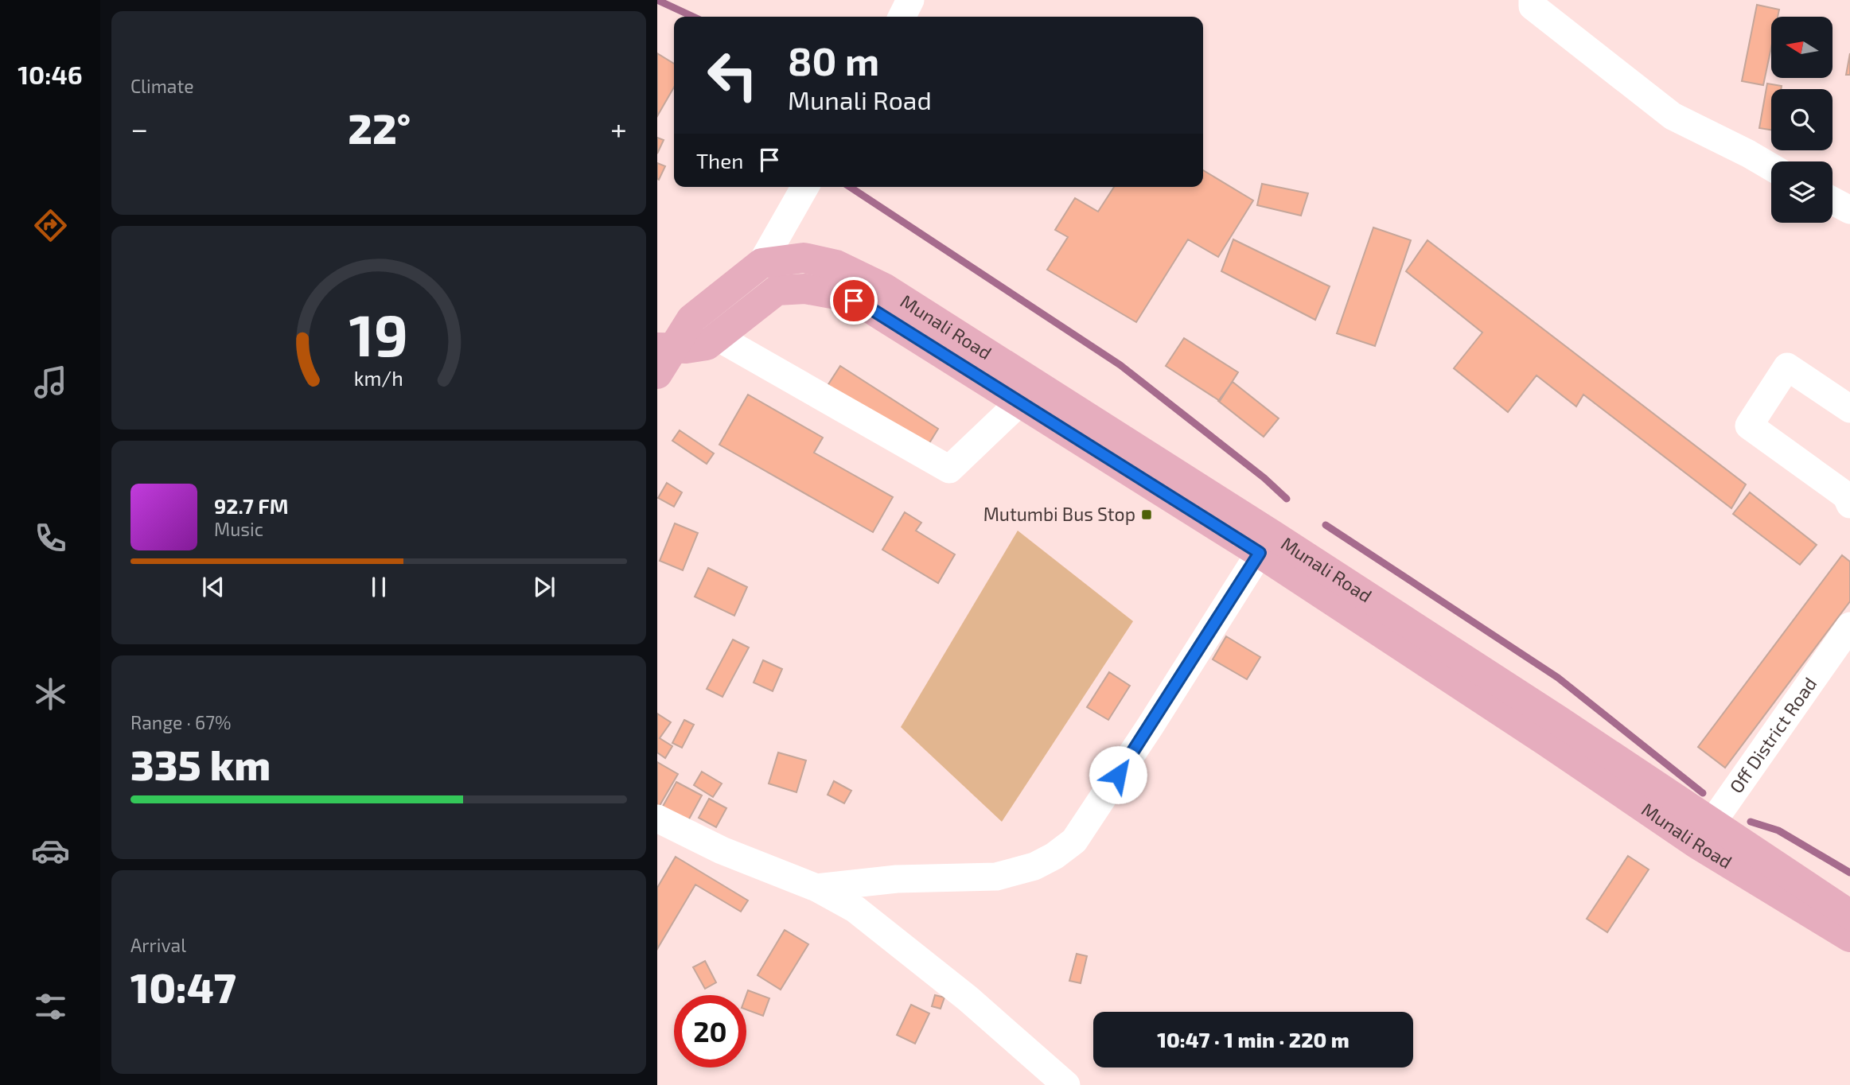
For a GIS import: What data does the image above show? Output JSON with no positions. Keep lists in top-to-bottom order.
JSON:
{
  "streets": {
    "main road": ["Munali Road"],
    "street": ["Off District Road"]
  },
  "crossings": [
    ["Munali Road", "Off District Road"]
  ],
  "places": {
    "transit": ["Mutumbi Bus Stop"]
  },
  "north": "left",
  "page": {
    "tabs": "10:46",
    "tile": [
      "Climate",
      ["Range · 67%", "335 km"],
      ["Arrival", "10:47"]
    ],
    "turn": ["80 m", "Munali Road"],
    "heat": ["−", "22°", "+"],
    "then": "Then",
    "song": ["92.7 FM", "Music"],
    "limit": "20",
    "trip": "10:47 · 1 min · 220 m",
    "gauge": ["19", "km/h"]
  }
}
